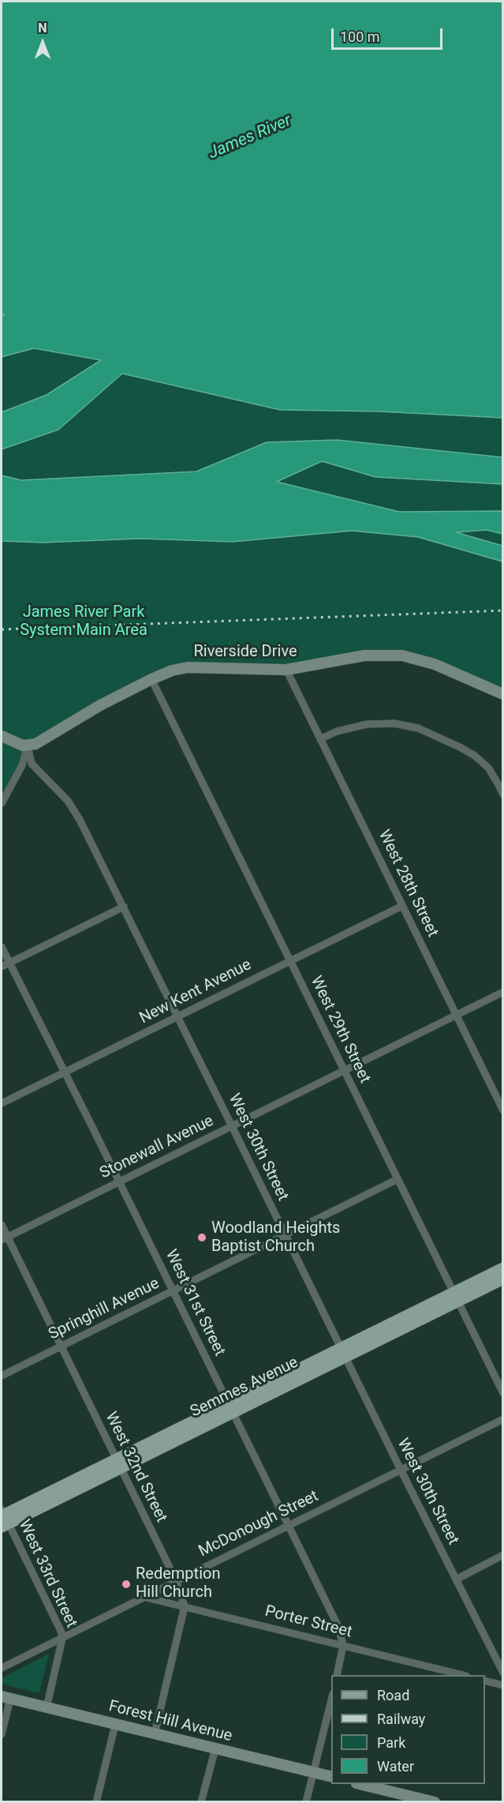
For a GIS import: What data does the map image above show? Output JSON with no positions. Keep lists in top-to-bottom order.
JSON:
{
  "streets": {
    "main road": ["Semmes Avenue"],
    "street": [
      "Riverside Drive",
      "West 28th Street",
      "New Kent Avenue",
      "West 29th Street",
      "Stonewall Avenue",
      "West 30th Street",
      "West 31st Street",
      "Springhill Avenue",
      "West 32nd Street",
      "McDonough Street",
      "West 33rd Street",
      "Porter Street",
      "Forest Hill Avenue"
    ]
  },
  "crossings": [
    ["Riverside Drive", "West 28th Street"],
    ["Riverside Drive", "West 29th Street"],
    ["Riverside Drive", "West 30th Street"],
    ["West 28th Street", "New Kent Avenue"],
    ["West 28th Street", "Stonewall Avenue"],
    ["New Kent Avenue", "West 29th Street"],
    ["New Kent Avenue", "West 30th Street"],
    ["New Kent Avenue", "West 31st Street"],
    ["West 29th Street", "Stonewall Avenue"],
    ["West 29th Street", "Springhill Avenue"],
    ["West 29th Street", "Semmes Avenue"],
    ["Stonewall Avenue", "West 30th Street"],
    ["Stonewall Avenue", "West 31st Street"],
    ["Stonewall Avenue", "West 32nd Street"],
    ["West 30th Street", "Springhill Avenue"],
    ["West 30th Street", "Semmes Avenue"],
    ["West 30th Street", "McDonough Street"],
    ["West 31st Street", "Springhill Avenue"],
    ["West 31st Street", "Semmes Avenue"],
    ["West 31st Street", "McDonough Street"],
    ["West 31st Street", "Porter Street"],
    ["Springhill Avenue", "West 32nd Street"],
    ["Semmes Avenue", "West 32nd Street"],
    ["Semmes Avenue", "West 33rd Street"],
    ["West 32nd Street", "McDonough Street"],
    ["West 32nd Street", "Porter Street"],
    ["McDonough Street", "West 33rd Street"],
    ["McDonough Street", "Porter Street"],
    ["West 33rd Street", "Forest Hill Avenue"]
  ],
  "water": ["James River"],
  "parks": ["James River Park System Main Area"],
  "places": ["Woodland Heights Baptist Church", "Redemption Hill Church"],
  "legend": [
    "Road",
    "Railway",
    "Park",
    "Water"
  ],
  "scale_bar": "100 m",
  "north": "top"
}
